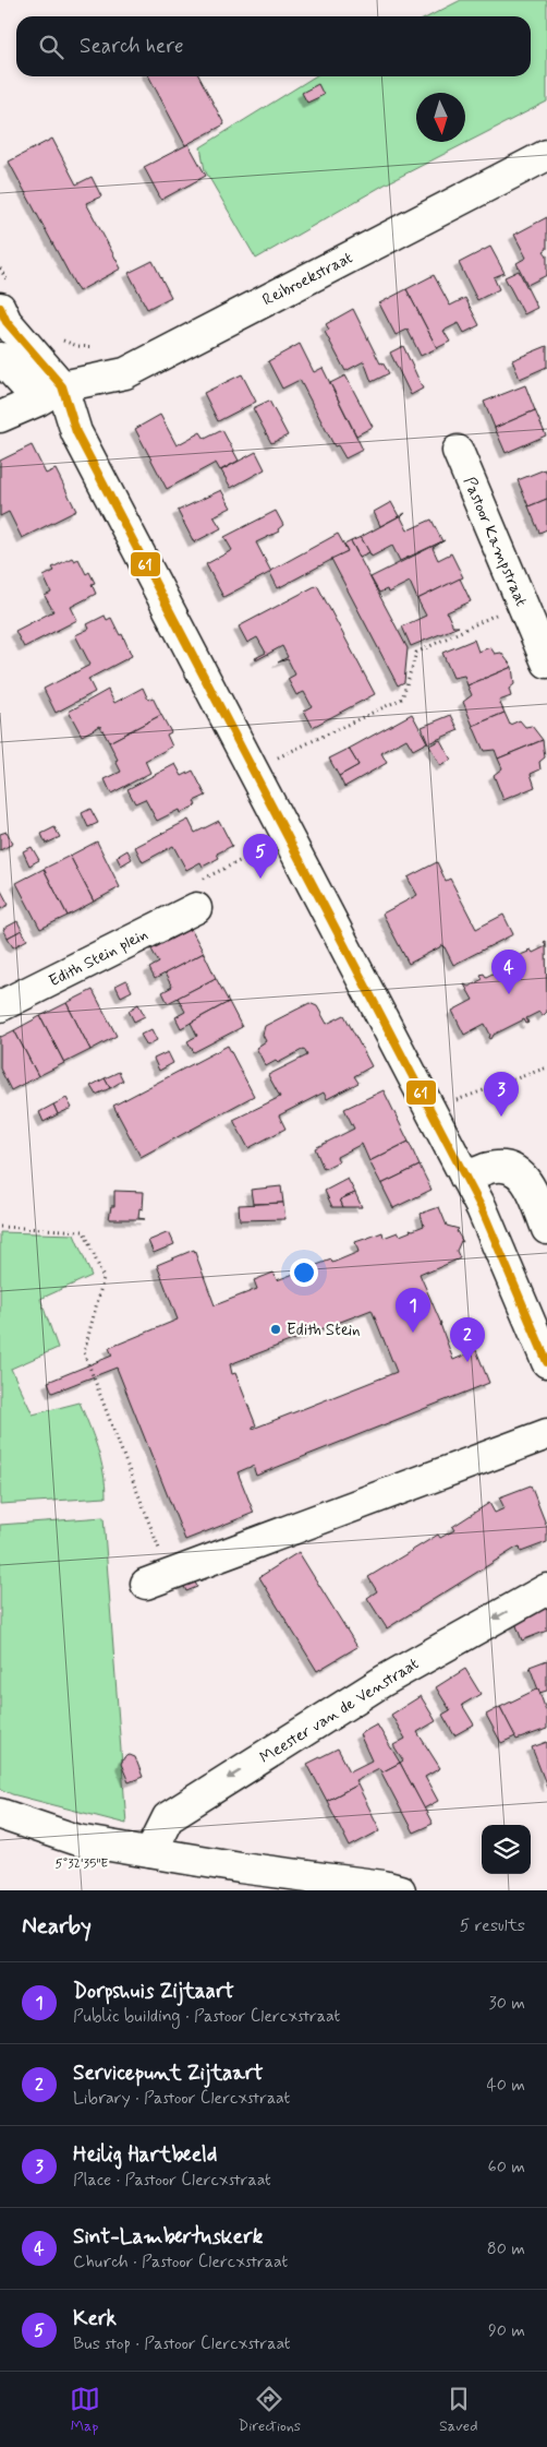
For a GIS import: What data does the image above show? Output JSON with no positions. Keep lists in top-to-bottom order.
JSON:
{
  "streets": {
    "street": [
      "Reibroekstraat",
      "Pastoor Kampstraat",
      "Edith Stein plein",
      "Meester van de Venstraat"
    ]
  },
  "places": ["Edith Stein"],
  "lines": ["transit line 61"],
  "north": "bottom",
  "page": {
    "search": "Search here",
    "pins": [
      "5",
      "4",
      "3",
      "1",
      "2"
    ],
    "heading": ["Nearby", "5 results"],
    "list": [
      {
        "mark": "1",
        "name": "Dorpshuis Zijtaart",
        "note": "Public building · Pastoor Clercxstraat",
        "value": "30 m"
      },
      {
        "mark": "2",
        "name": "Servicepunt Zijtaart",
        "note": "Library · Pastoor Clercxstraat",
        "value": "40 m"
      },
      {
        "mark": "3",
        "name": "Heilig Hartbeeld",
        "note": "Place · Pastoor Clercxstraat",
        "value": "60 m"
      },
      {
        "mark": "4",
        "name": "Sint-Lambertuskerk",
        "note": "Church · Pastoor Clercxstraat",
        "value": "80 m"
      },
      {
        "mark": "5",
        "name": "Kerk",
        "note": "Bus stop · Pastoor Clercxstraat",
        "value": "90 m"
      }
    ],
    "nav": ["Map", "Directions", "Saved"]
  },
  "coordinates": ["5°32'35\"E"]
}
